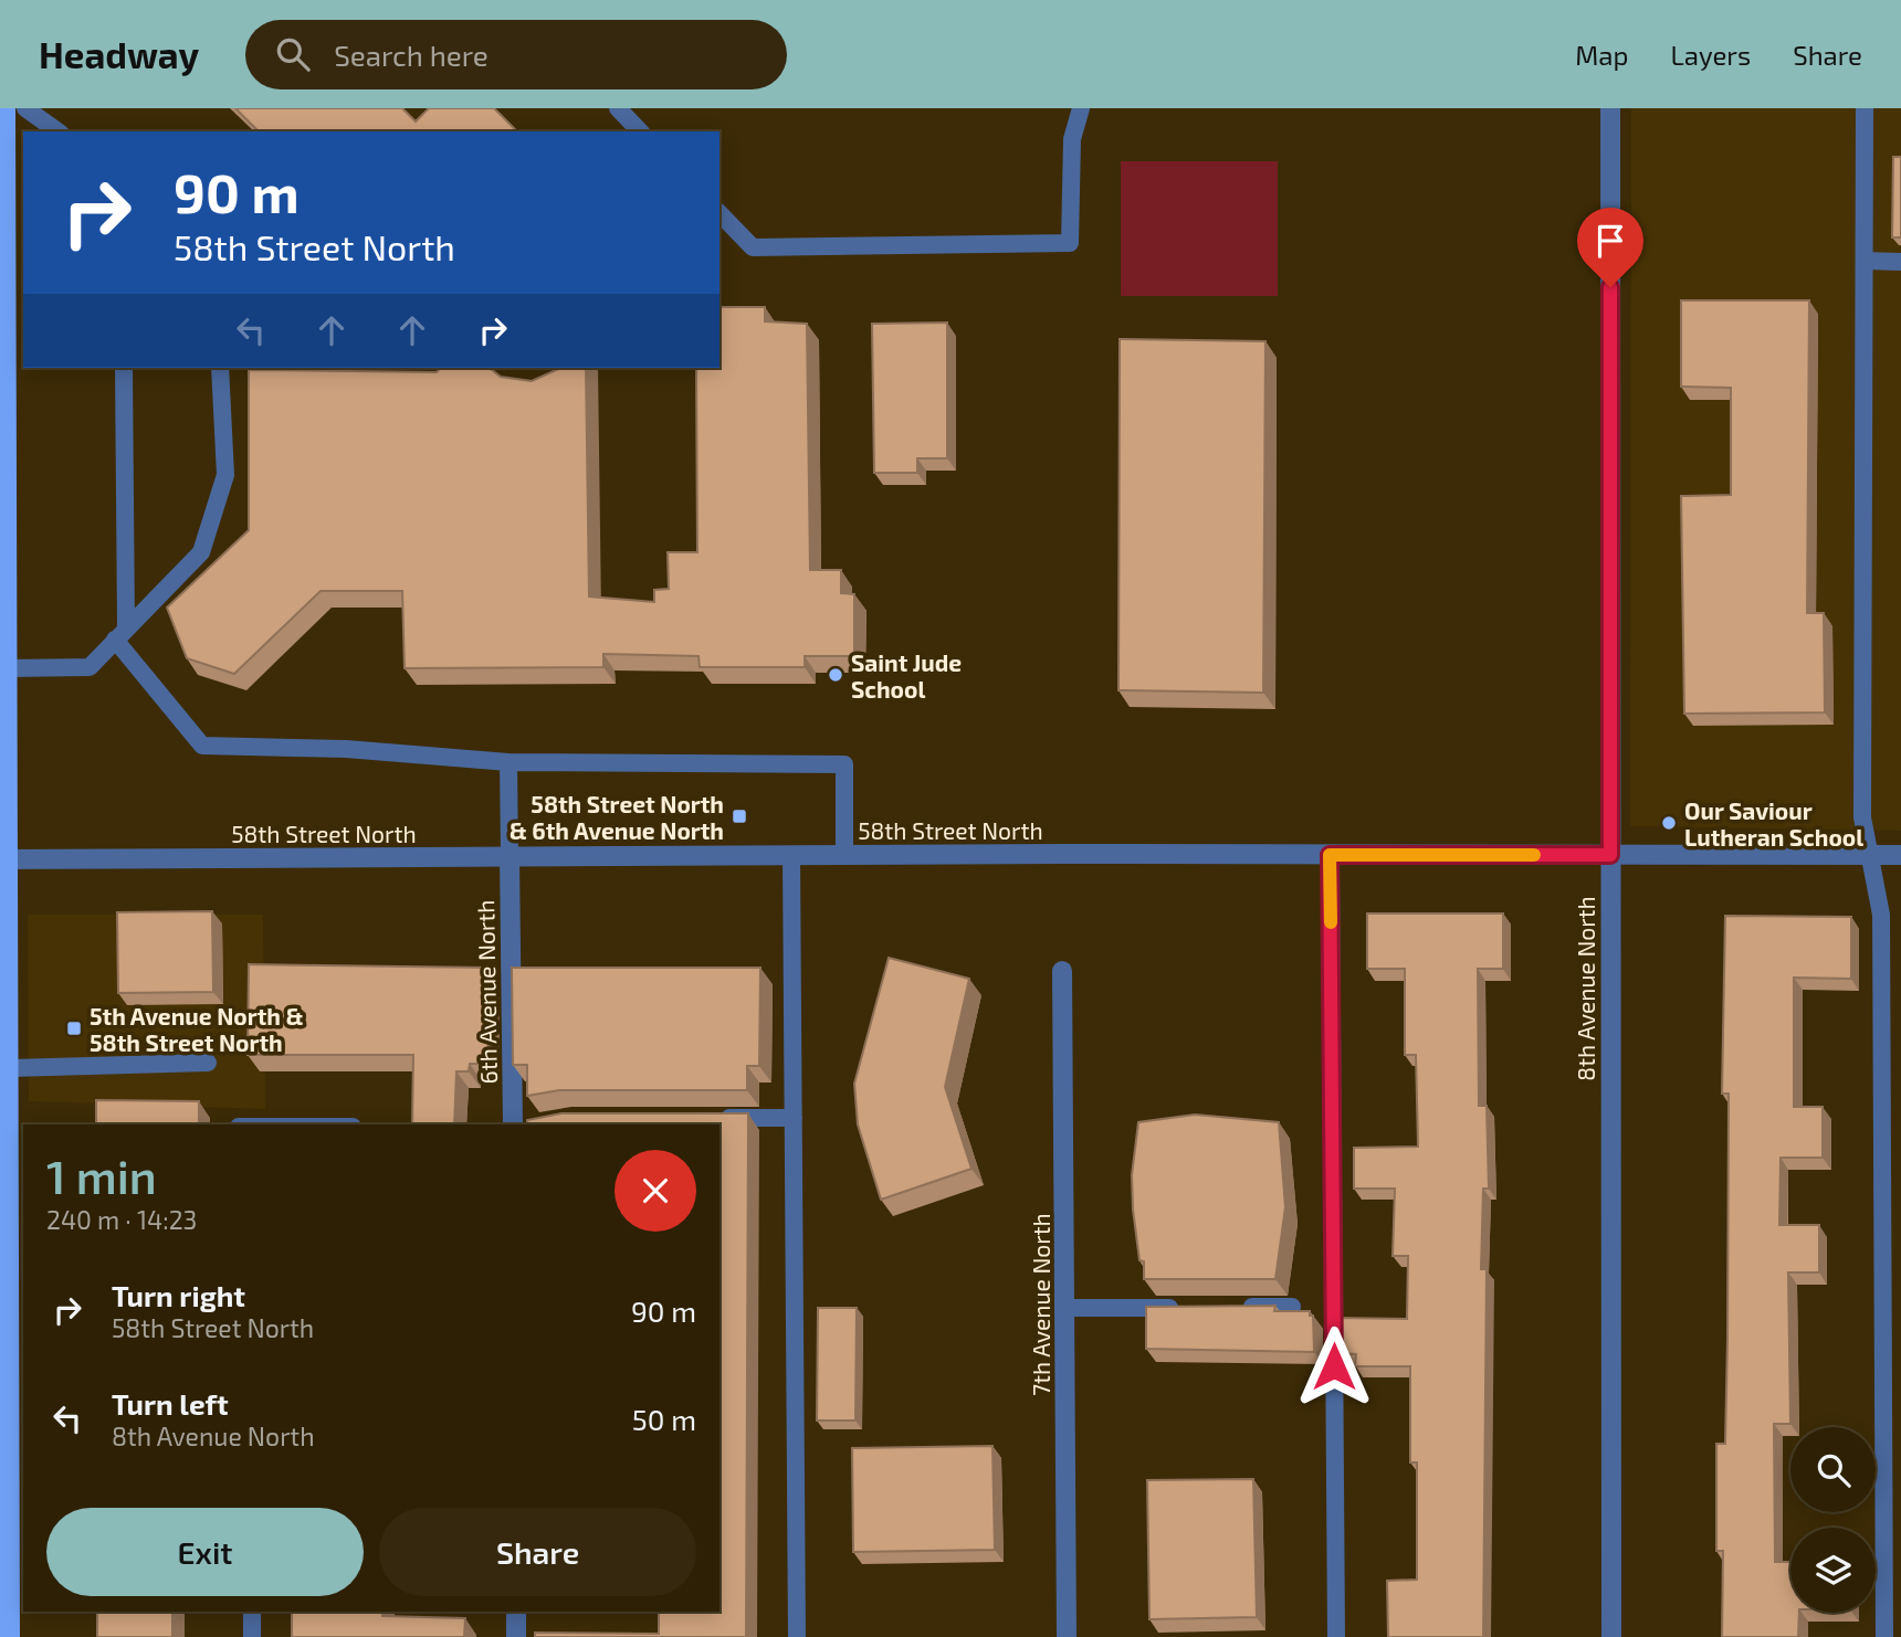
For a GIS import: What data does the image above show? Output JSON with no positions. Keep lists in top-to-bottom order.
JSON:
{
  "streets": {
    "street": [
      "58th Street North",
      "8th Avenue North",
      "6th Avenue North",
      "7th Avenue North"
    ]
  },
  "crossings": [
    ["58th Street North", "8th Avenue North"],
    ["58th Street North", "6th Avenue North"]
  ],
  "places": {
    "other": ["Saint Jude School", "Our Saviour Lutheran School"],
    "transit": ["58th Street North & 6th Avenue North", "5th Avenue North & 58th Street North"]
  },
  "page": {
    "header": "Headway",
    "search": "Search here",
    "nav": ["Map", "Layers", "Share"],
    "turn": ["90 m", "58th Street North"],
    "heading": ["1 min", "240 m · 14:23"],
    "list": [
      {
        "name": "Turn right",
        "note": "58th Street North",
        "value": "90 m"
      },
      {
        "name": "Turn left",
        "note": "8th Avenue North",
        "value": "50 m"
      }
    ],
    "buttons": ["Exit", "Share"]
  }
}
